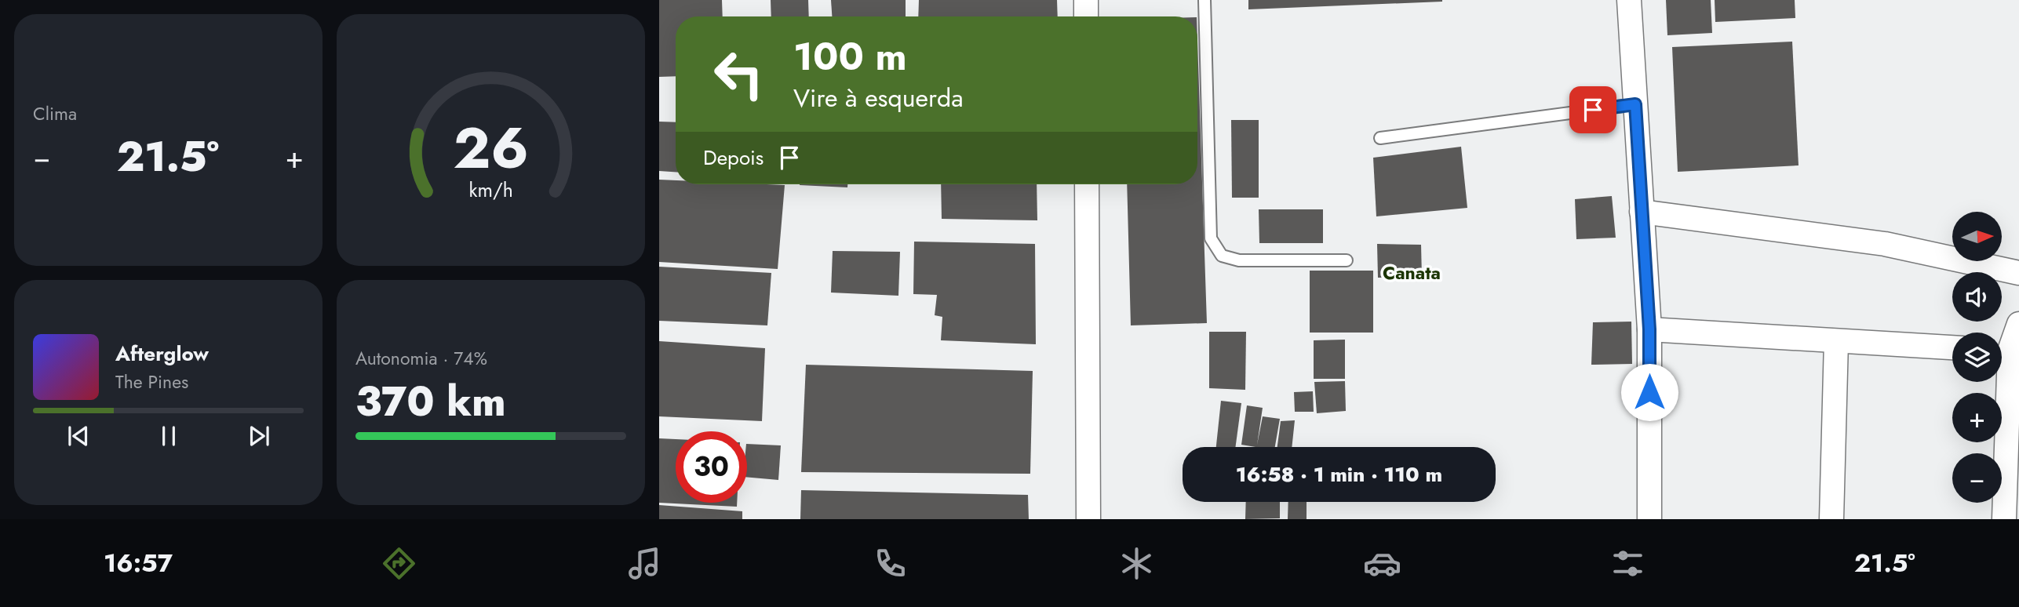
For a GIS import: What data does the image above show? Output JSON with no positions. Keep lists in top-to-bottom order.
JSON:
{
  "districts": ["Canata"],
  "north": "right",
  "page": {
    "tile": [
      "Clima",
      ["Autonomia · 74%", "370 km"]
    ],
    "turn": ["100 m", "Vire à esquerda"],
    "then": "Depois",
    "heat": ["−", "21.5°", "+"],
    "map_buttons": ["+", "−"],
    "song": ["Afterglow", "The Pines"],
    "limit": "30",
    "trip": "16:58 · 1 min · 110 m",
    "tabs": ["16:57", "21.5°"],
    "gauge": ["26", "km/h"]
  }
}
